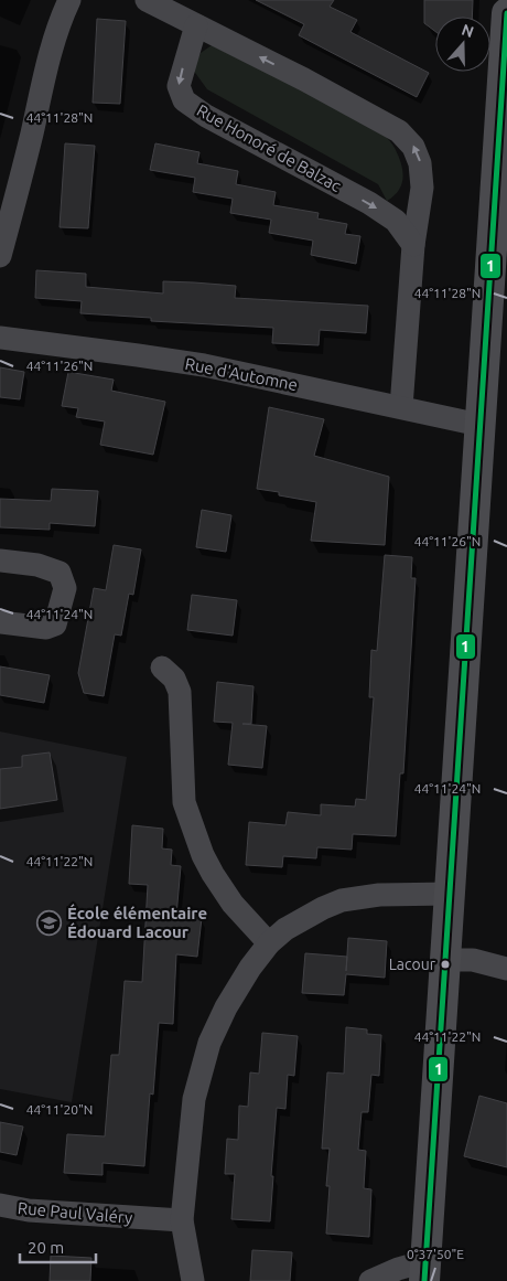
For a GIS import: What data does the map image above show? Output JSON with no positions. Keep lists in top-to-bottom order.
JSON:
{
  "streets": {
    "street": ["Rue Honoré de Balzac", "Rue d'Automne", "Rue Paul Valéry"]
  },
  "one_way": ["Rue Honoré de Balzac"],
  "places": {
    "school or university": ["École élémentaire Édouard Lacour"],
    "other": ["Lacour"]
  },
  "lines": ["transit line 1"],
  "scale_bar": "20 m",
  "north": "top",
  "coordinates": [
    "44°11'28\"N",
    "44°11'26\"N",
    "44°11'24\"N",
    "44°11'22\"N",
    "44°11'20\"N",
    "0°37'50\"E"
  ]
}
